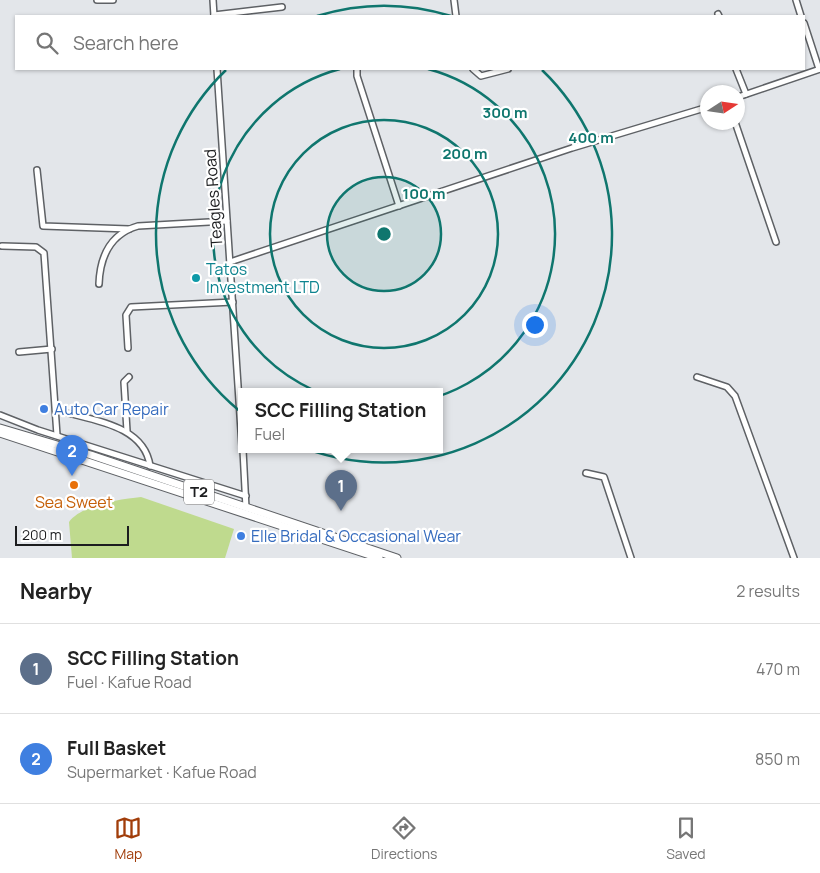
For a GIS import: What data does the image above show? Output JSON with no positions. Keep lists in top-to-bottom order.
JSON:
{
  "streets": {
    "main road": ["T2"],
    "street": ["Teagles Road"]
  },
  "places": [
    "Tatos Investment LTD",
    "Auto Car Repair",
    "Sea Sweet",
    "Elle Bridal & Occasional Wear"
  ],
  "scale_bar": "200 m",
  "north": "right",
  "page": {
    "search": "Search here",
    "popup": ["SCC Filling Station", "Fuel"],
    "pins": ["2", "1"],
    "scale": "200 m",
    "heading": ["Nearby", "2 results"],
    "list": [
      {
        "mark": "1",
        "name": "SCC Filling Station",
        "note": "Fuel · Kafue Road",
        "value": "470 m"
      },
      {
        "mark": "2",
        "name": "Full Basket",
        "note": "Supermarket · Kafue Road",
        "value": "850 m"
      }
    ],
    "nav": ["Map", "Directions", "Saved"]
  },
  "rings": [
    "300 m",
    "400 m",
    "200 m",
    "100 m"
  ]
}
